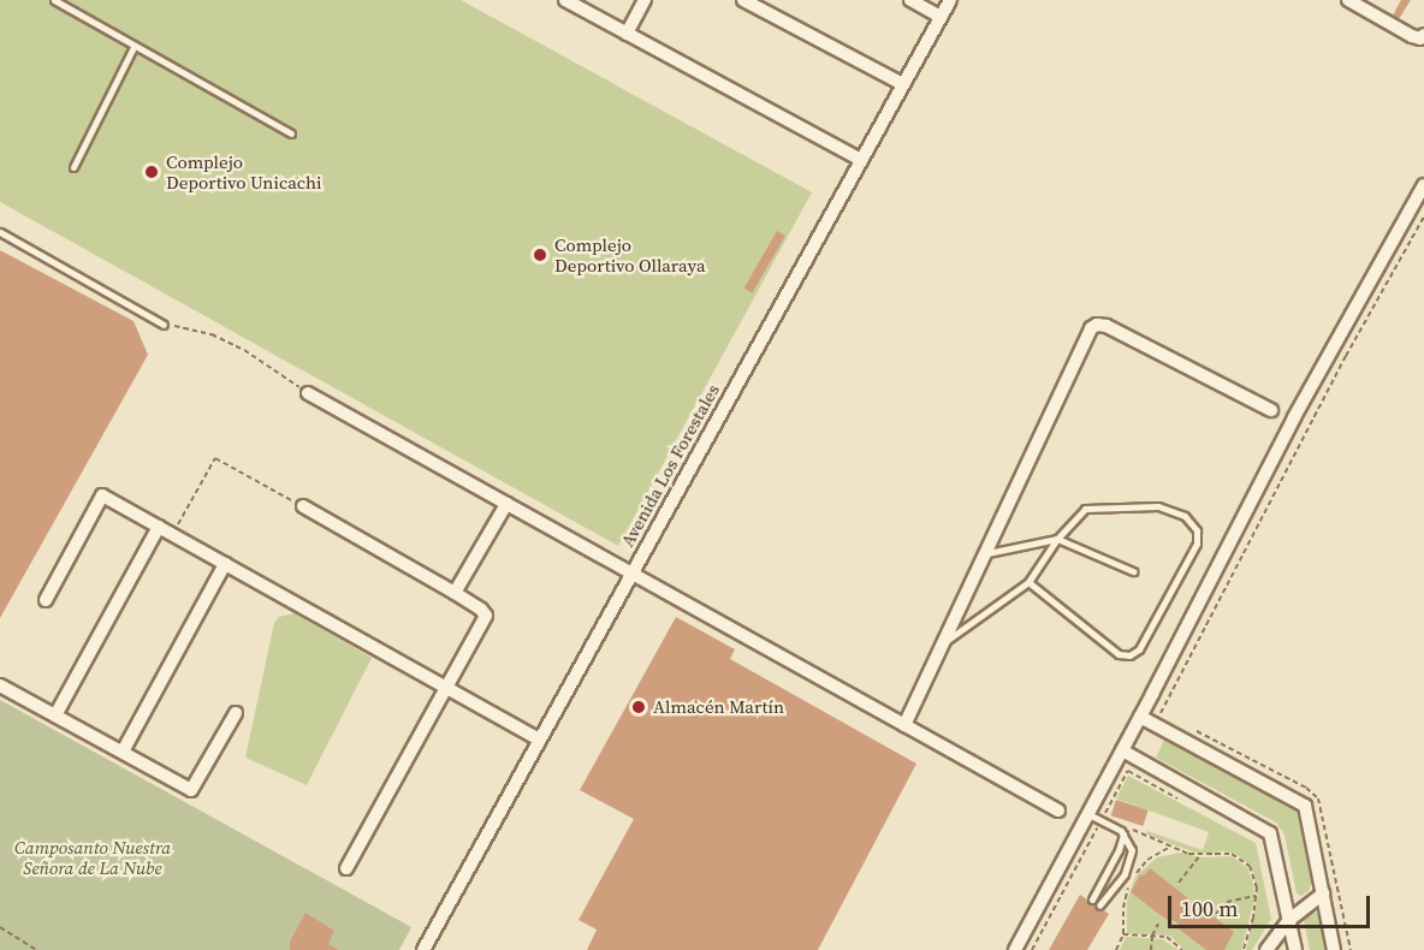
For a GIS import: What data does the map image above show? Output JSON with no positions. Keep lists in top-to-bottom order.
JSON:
{
  "streets": {
    "street": ["Avenida Los Forestales"]
  },
  "parks": ["Camposanto Nuestra Señora de La Nube"],
  "places": ["Complejo Deportivo Unicachi", "Complejo Deportivo Ollaraya", "Almacén Martín"],
  "scale_bar": "100 m"
}
